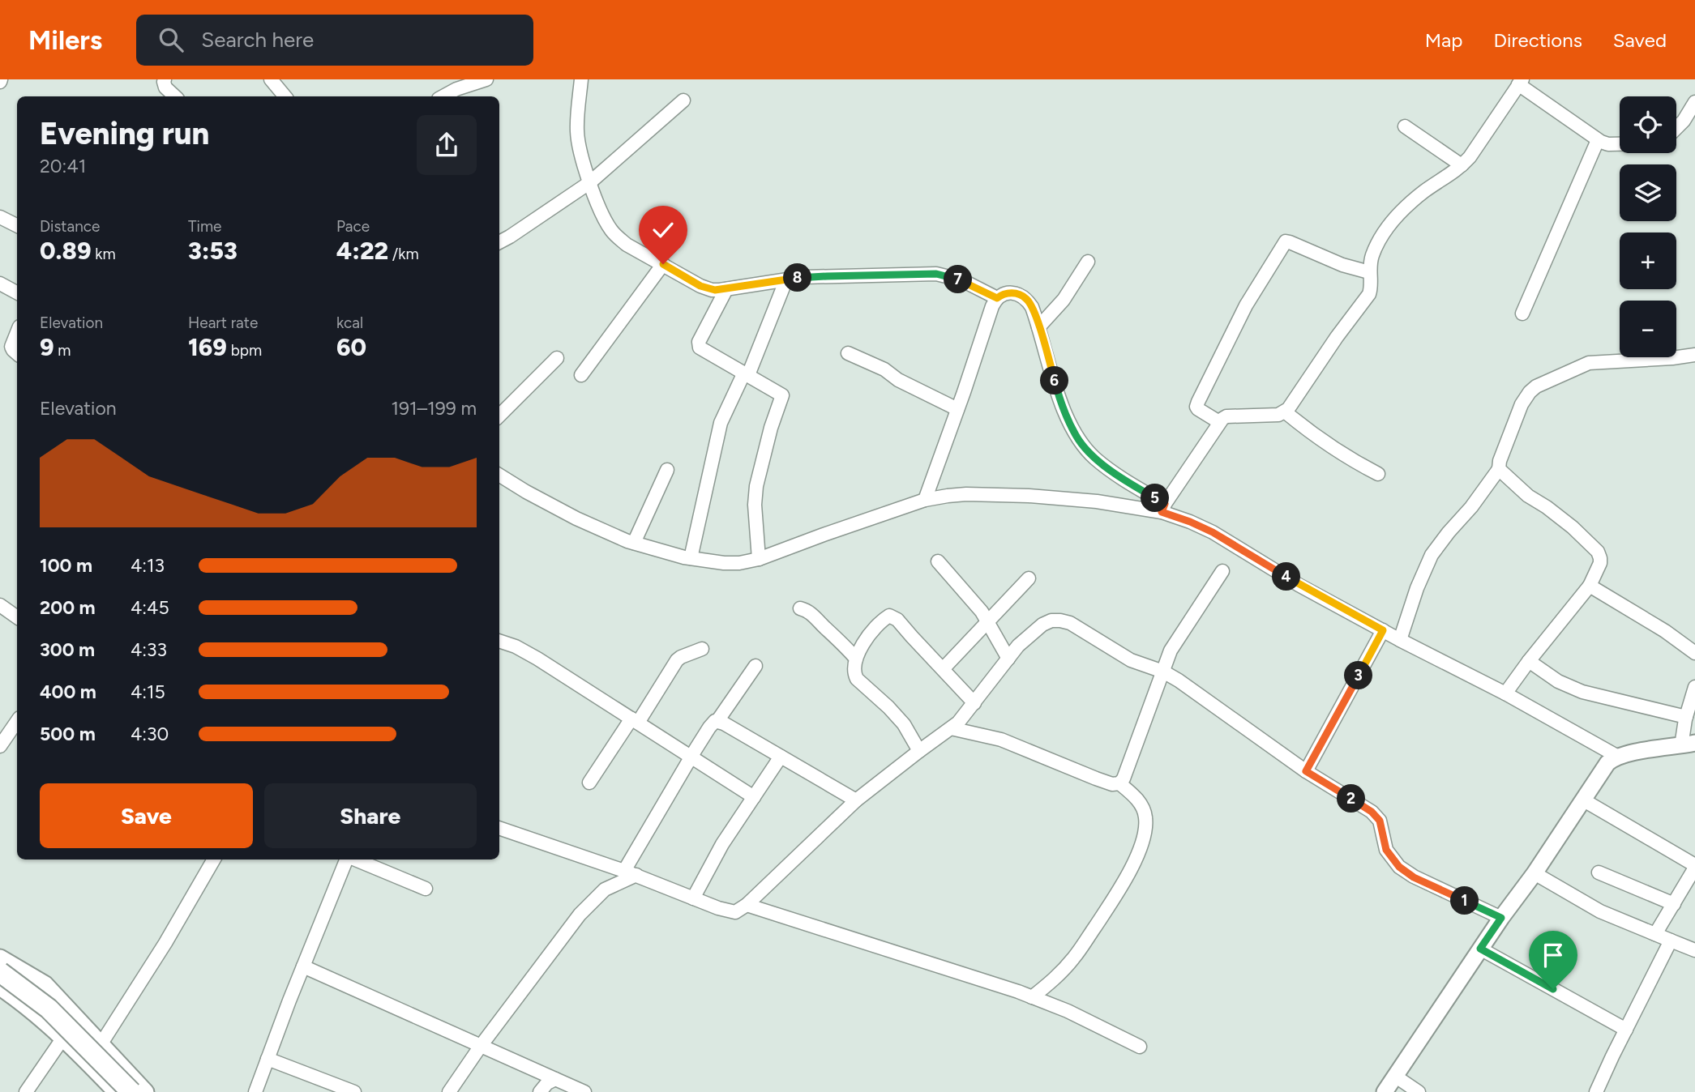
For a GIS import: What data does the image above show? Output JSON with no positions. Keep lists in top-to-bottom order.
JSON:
{
  "page": {
    "header": "Milers",
    "search": "Search here",
    "nav": ["Map", "Directions", "Saved"],
    "map_buttons": ["+", "−"],
    "heading": ["Evening run", "20:41"],
    "stats": [
      ["Distance", "0.89 km"],
      ["Time", "3:53"],
      ["Pace", "4:22 /km"],
      ["Elevation", "9 m"],
      ["Heart rate", "169 bpm"],
      ["kcal", "60"]
    ],
    "pins": [
      "8",
      "7",
      "6",
      "5",
      "4",
      "3",
      "2",
      "1"
    ],
    "chart": ["Elevation", "191–199 m"],
    "list": [
      {
        "name": "100 m",
        "note": "4:13"
      },
      {
        "name": "200 m",
        "note": "4:45"
      },
      {
        "name": "300 m",
        "note": "4:33"
      },
      {
        "name": "400 m",
        "note": "4:15"
      },
      {
        "name": "500 m",
        "note": "4:30"
      }
    ],
    "buttons": ["Save", "Share"]
  }
}
